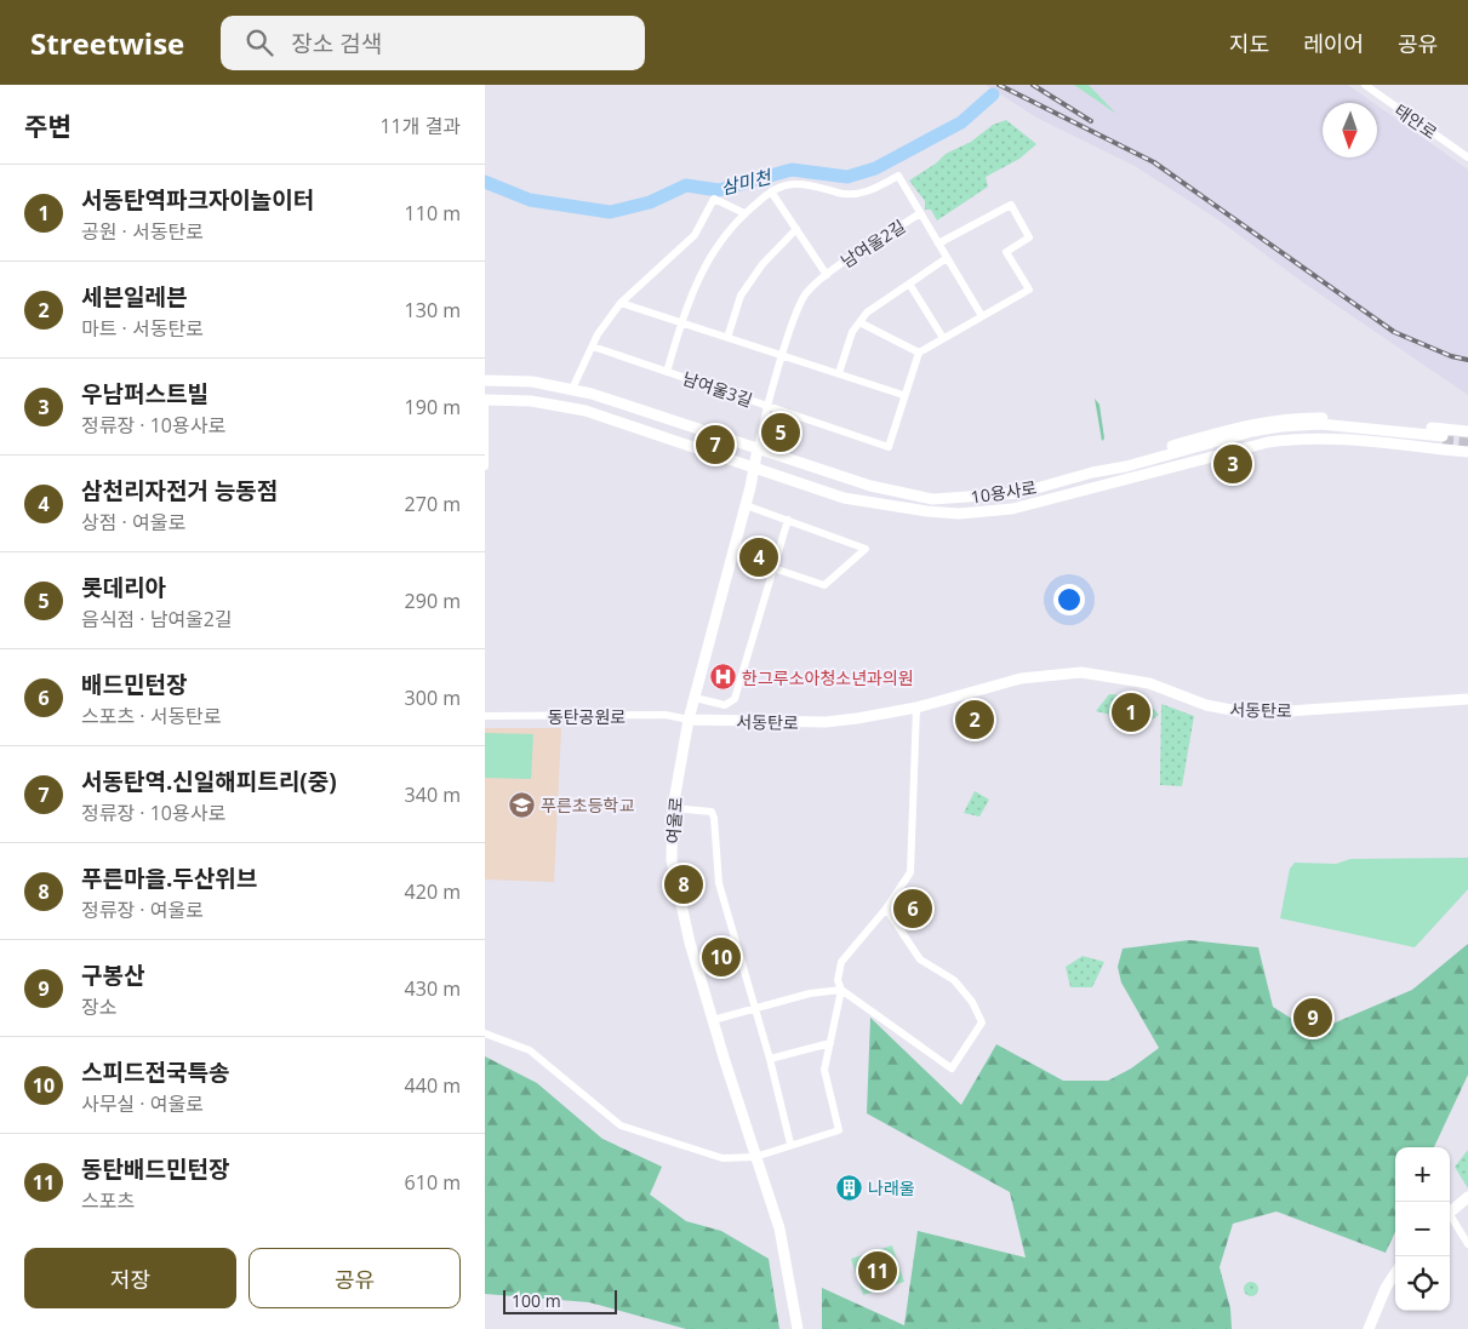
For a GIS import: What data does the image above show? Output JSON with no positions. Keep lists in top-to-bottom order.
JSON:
{
  "streets": {
    "street": [
      "태안로",
      "남여울2길",
      "남여울3길",
      "10용사로",
      "서동탄로",
      "동탄공원로",
      "여울로"
    ]
  },
  "crossings": [
    ["남여울2길", "남여울3길"],
    ["남여울2길", "10용사로"],
    ["남여울2길", "여울로"],
    ["10용사로", "여울로"],
    ["서동탄로", "동탄공원로"],
    ["서동탄로", "여울로"],
    ["동탄공원로", "여울로"]
  ],
  "water": ["삼미천"],
  "places": {
    "hospital": ["한그루소아청소년과의원"],
    "school or university": ["푸른초등학교"],
    "building": ["나래울"]
  },
  "scale_bar": "100 m",
  "north": "bottom",
  "page": {
    "header": "Streetwise",
    "search": "장소 검색",
    "nav": ["지도", "레이어", "공유"],
    "heading": ["주변", "11개 결과"],
    "list": [
      {
        "mark": "1",
        "name": "서동탄역파크자이놀이터",
        "note": "공원 · 서동탄로",
        "value": "110 m"
      },
      {
        "mark": "2",
        "name": "세븐일레븐",
        "note": "마트 · 서동탄로",
        "value": "130 m"
      },
      {
        "mark": "3",
        "name": "우남퍼스트빌",
        "note": "정류장 · 10용사로",
        "value": "190 m"
      },
      {
        "mark": "4",
        "name": "삼천리자전거 능동점",
        "note": "상점 · 여울로",
        "value": "270 m"
      },
      {
        "mark": "5",
        "name": "롯데리아",
        "note": "음식점 · 남여울2길",
        "value": "290 m"
      },
      {
        "mark": "6",
        "name": "배드민턴장",
        "note": "스포츠 · 서동탄로",
        "value": "300 m"
      },
      {
        "mark": "7",
        "name": "서동탄역.신일해피트리(중)",
        "note": "정류장 · 10용사로",
        "value": "340 m"
      },
      {
        "mark": "8",
        "name": "푸른마을.두산위브",
        "note": "정류장 · 여울로",
        "value": "420 m"
      },
      {
        "mark": "9",
        "name": "구봉산",
        "note": "장소",
        "value": "430 m"
      },
      {
        "mark": "10",
        "name": "스피드전국특송",
        "note": "사무실 · 여울로",
        "value": "440 m"
      },
      {
        "mark": "11",
        "name": "동탄배드민턴장",
        "note": "스포츠",
        "value": "610 m"
      }
    ],
    "pins": [
      "5",
      "7",
      "3",
      "4",
      "1",
      "2",
      "8",
      "6",
      "10",
      "9",
      "11"
    ],
    "map_buttons": ["+", "−"],
    "buttons": ["저장", "공유"],
    "scale": "100 m"
  }
}
